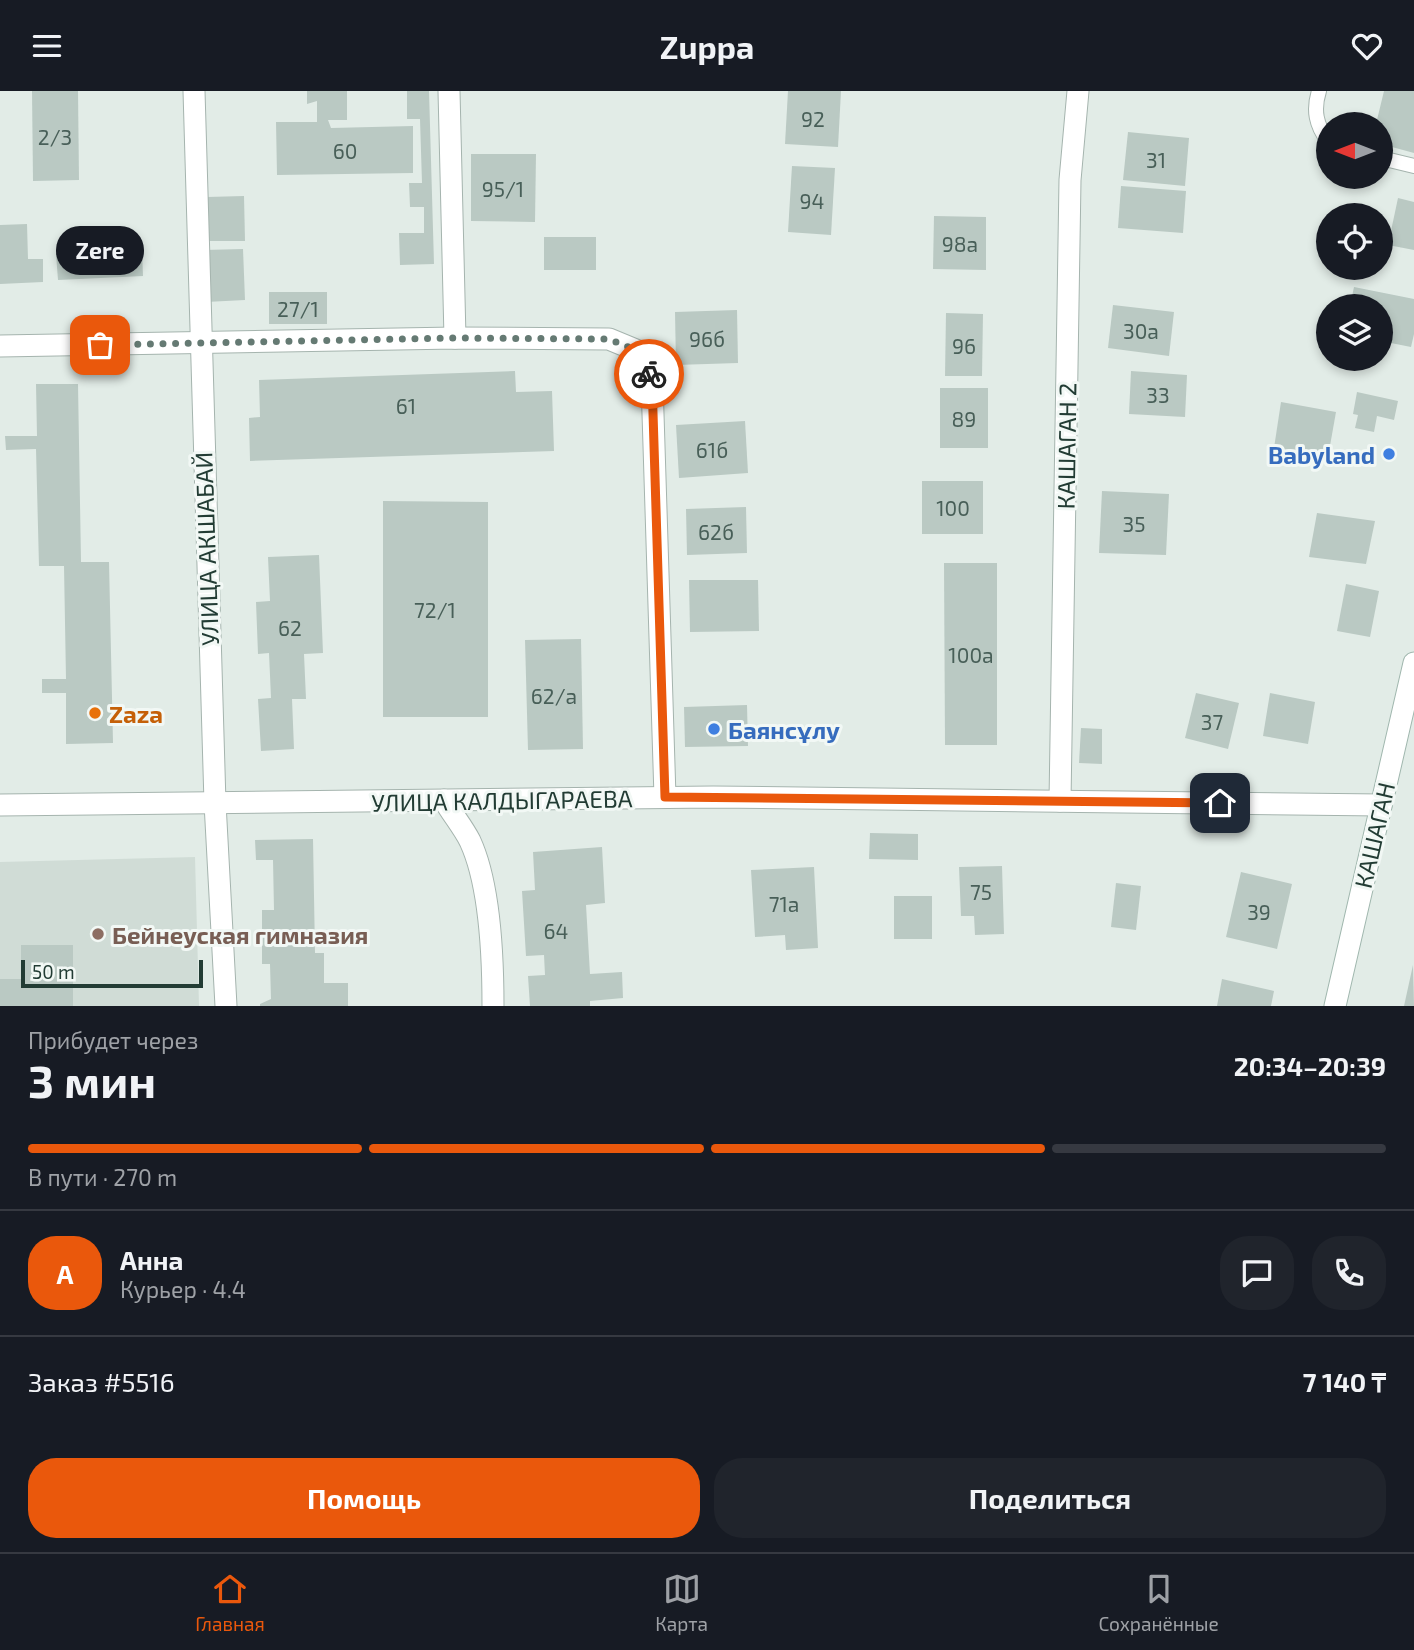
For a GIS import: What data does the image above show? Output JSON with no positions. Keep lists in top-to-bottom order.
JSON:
{
  "streets": {
    "street": [
      "КАШАГАН 2",
      "УЛИЦА АКШАБАЙ",
      "УЛИЦА КАЛДЫГАРАЕВА",
      "КАШАГАН"
    ]
  },
  "crossings": [
    ["КАШАГАН 2", "УЛИЦА КАЛДЫГАРАЕВА"],
    ["УЛИЦА АКШАБАЙ", "УЛИЦА КАЛДЫГАРАЕВА"],
    ["УЛИЦА КАЛДЫГАРАЕВА", "КАШАГАН"]
  ],
  "places": [
    "Zere",
    "Babyland",
    "Zaza",
    "Баянсұлу",
    "Бейнеуская гимназия"
  ],
  "house_numbers": [
    "92",
    "2/3",
    "60",
    "31",
    "95/1",
    "94",
    "98а",
    "27/1",
    "30а",
    "96б",
    "96",
    "33",
    "61",
    "89",
    "61б",
    "100",
    "35",
    "62б",
    "72/1",
    "62",
    "100а",
    "62/а",
    "37",
    "75",
    "71а",
    "39",
    "64"
  ],
  "scale_bar": "50 m",
  "north": "left",
  "page": {
    "header": "Zuppa",
    "bubble": "Zere",
    "scale": "50 m",
    "heading": ["3 мин", "Прибудет через", "20:34–20:39"],
    "panel": [
      "Анна",
      "Курьер · 4.4",
      "Заказ #5516",
      "7 140 ₸"
    ],
    "bar": "В пути · 270 m",
    "round": "А",
    "buttons": ["Помощь", "Поделиться"],
    "tabs": ["Главная", "Карта", "Сохранённые"]
  }
}
